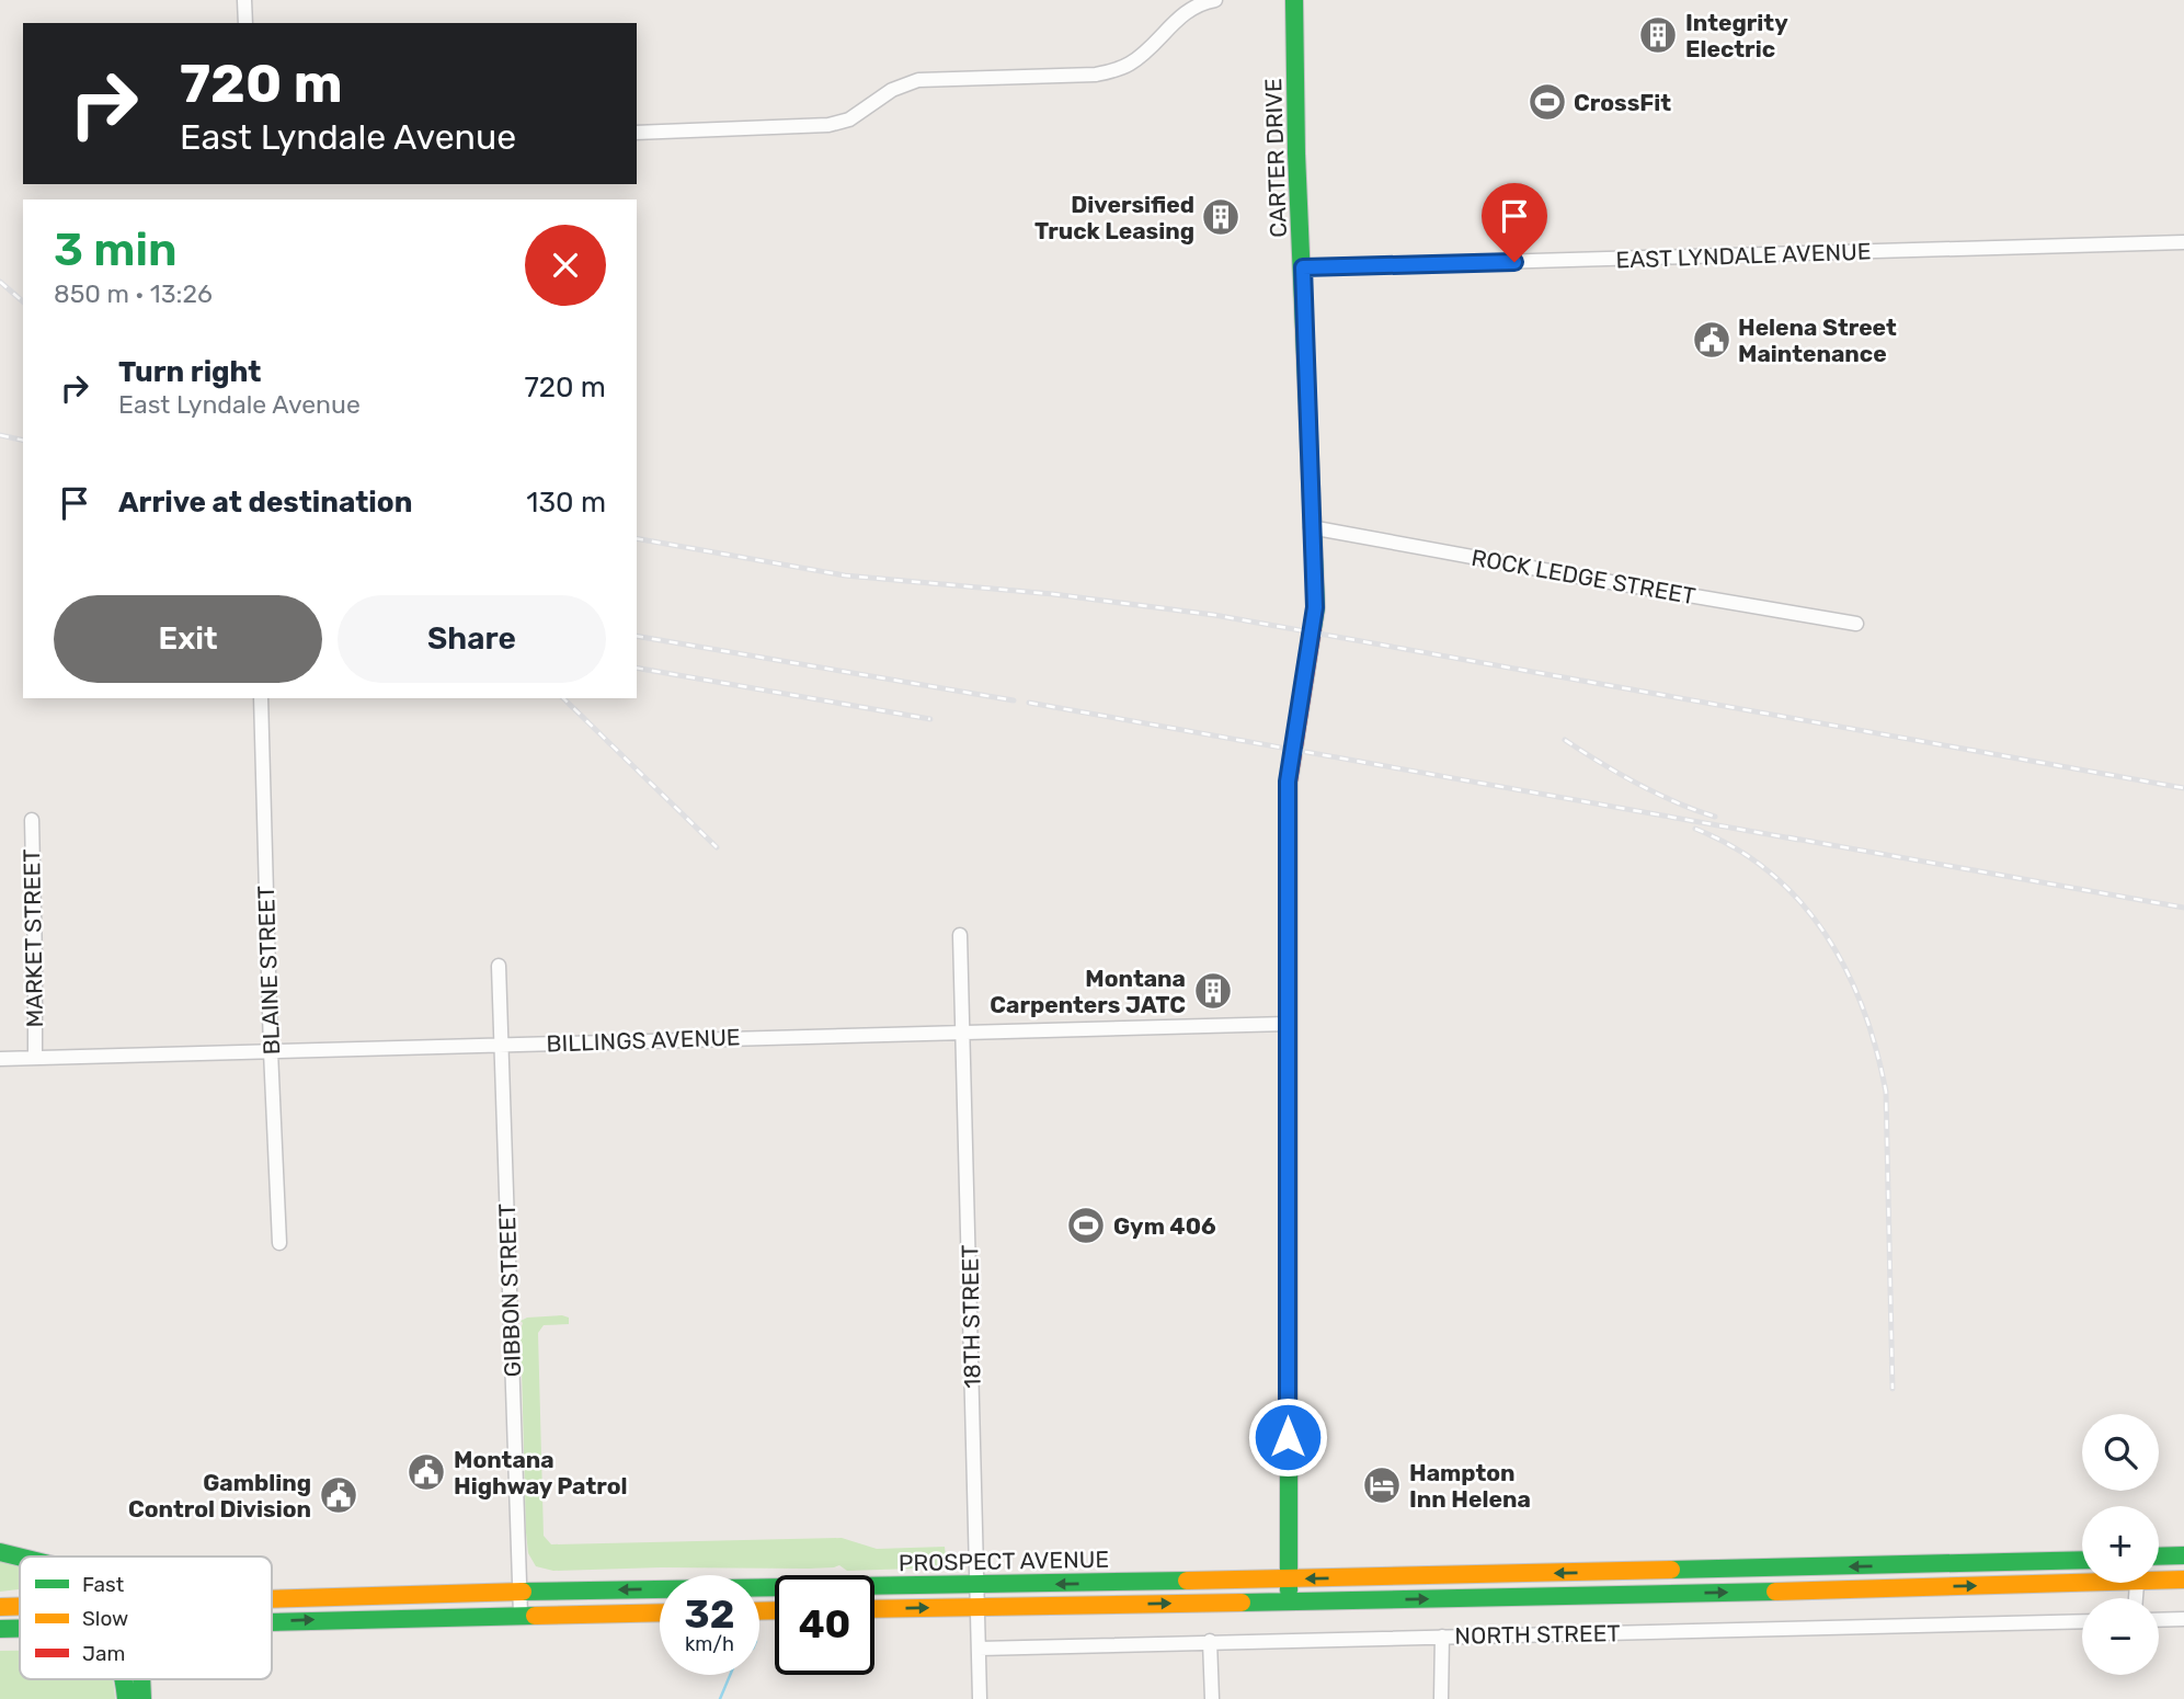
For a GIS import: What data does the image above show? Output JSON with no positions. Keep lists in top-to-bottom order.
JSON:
{
  "streets": {
    "main road": ["CARTER DRIVE", "PROSPECT AVENUE"],
    "street": [
      "EAST LYNDALE AVENUE",
      "ROCK LEDGE STREET",
      "MARKET STREET",
      "BLAINE STREET",
      "BILLINGS AVENUE",
      "GIBBON STREET",
      "18TH STREET",
      "NORTH STREET"
    ]
  },
  "crossings": [
    ["CARTER DRIVE", "EAST LYNDALE AVENUE"],
    ["CARTER DRIVE", "ROCK LEDGE STREET"],
    ["CARTER DRIVE", "BILLINGS AVENUE"],
    ["CARTER DRIVE", "PROSPECT AVENUE"],
    ["MARKET STREET", "BILLINGS AVENUE"],
    ["BLAINE STREET", "BILLINGS AVENUE"],
    ["BILLINGS AVENUE", "GIBBON STREET"],
    ["BILLINGS AVENUE", "18TH STREET"],
    ["GIBBON STREET", "PROSPECT AVENUE"],
    ["18TH STREET", "PROSPECT AVENUE"],
    ["18TH STREET", "NORTH STREET"]
  ],
  "places": {
    "building": ["Integrity Electric", "Diversified Truck Leasing", "Montana Carpenters JATC"],
    "sports": ["CrossFit", "Gym 406"],
    "public building": ["Helena Street Maintenance", "Montana Highway Patrol", "Gambling Control Division"],
    "hotel": ["Hampton Inn Helena"]
  },
  "legend": ["Fast", "Slow", "Jam"],
  "page": {
    "turn": ["720 m", "East Lyndale Avenue"],
    "heading": ["3 min", "850 m · 13:26"],
    "list": [
      {
        "name": "Turn right",
        "note": "East Lyndale Avenue",
        "value": "720 m"
      },
      {
        "name": "Arrive at destination",
        "value": "130 m"
      }
    ],
    "buttons": ["Exit", "Share"],
    "map_buttons": ["+", "−"],
    "speed": "32 km/h",
    "limit": "40"
  }
}
